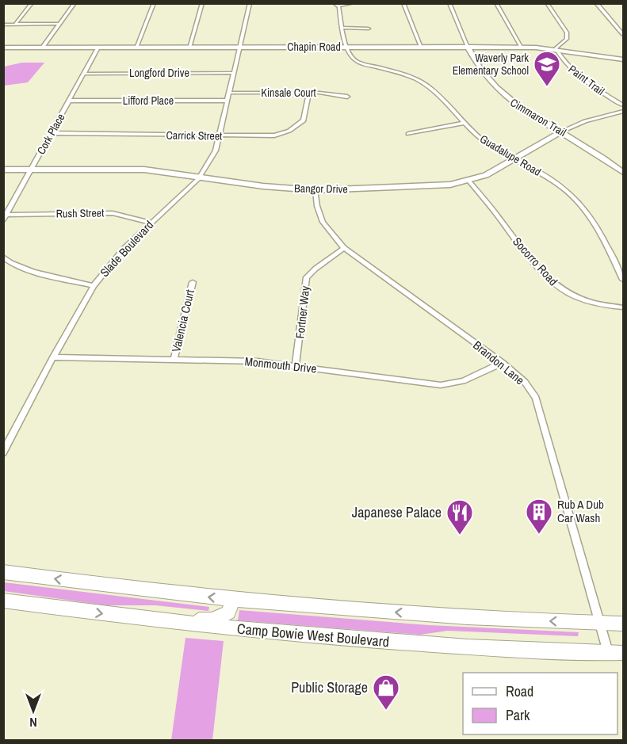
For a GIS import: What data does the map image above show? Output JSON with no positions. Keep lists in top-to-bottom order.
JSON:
{
  "streets": {
    "main road": ["Camp Bowie West Boulevard"],
    "street": [
      "Chapin Road",
      "Longford Drive",
      "Paint Trail",
      "Kinsale Court",
      "Lifford Place",
      "Cimmaron Trail",
      "Cork Place",
      "Carrick Street",
      "Guadalupe Road",
      "Bangor Drive",
      "Rush Street",
      "Slade Boulevard",
      "Socorro Road",
      "Fortner Way",
      "Valencia Court",
      "Brandon Lane",
      "Monmouth Drive"
    ]
  },
  "crossings": [
    ["Chapin Road", "Paint Trail"],
    ["Chapin Road", "Cimmaron Trail"],
    ["Chapin Road", "Cork Place"],
    ["Chapin Road", "Guadalupe Road"],
    ["Chapin Road", "Slade Boulevard"],
    ["Longford Drive", "Cork Place"],
    ["Longford Drive", "Slade Boulevard"],
    ["Kinsale Court", "Carrick Street"],
    ["Kinsale Court", "Slade Boulevard"],
    ["Lifford Place", "Cork Place"],
    ["Lifford Place", "Slade Boulevard"],
    ["Cimmaron Trail", "Bangor Drive"],
    ["Cork Place", "Carrick Street"],
    ["Cork Place", "Bangor Drive"],
    ["Cork Place", "Rush Street"],
    ["Carrick Street", "Slade Boulevard"],
    ["Guadalupe Road", "Bangor Drive"],
    ["Bangor Drive", "Slade Boulevard"],
    ["Bangor Drive", "Socorro Road"],
    ["Bangor Drive", "Brandon Lane"],
    ["Rush Street", "Slade Boulevard"],
    ["Slade Boulevard", "Monmouth Drive"],
    ["Fortner Way", "Brandon Lane"],
    ["Fortner Way", "Monmouth Drive"],
    ["Valencia Court", "Monmouth Drive"],
    ["Brandon Lane", "Monmouth Drive"],
    ["Brandon Lane", "Camp Bowie West Boulevard"]
  ],
  "places": {
    "school or university": ["Waverly Park Elementary School"],
    "building": ["Rub A Dub Car Wash"],
    "restaurant": ["Japanese Palace"],
    "shop": ["Public Storage"]
  },
  "legend": ["Road", "Park"],
  "north": "bottom"
}
